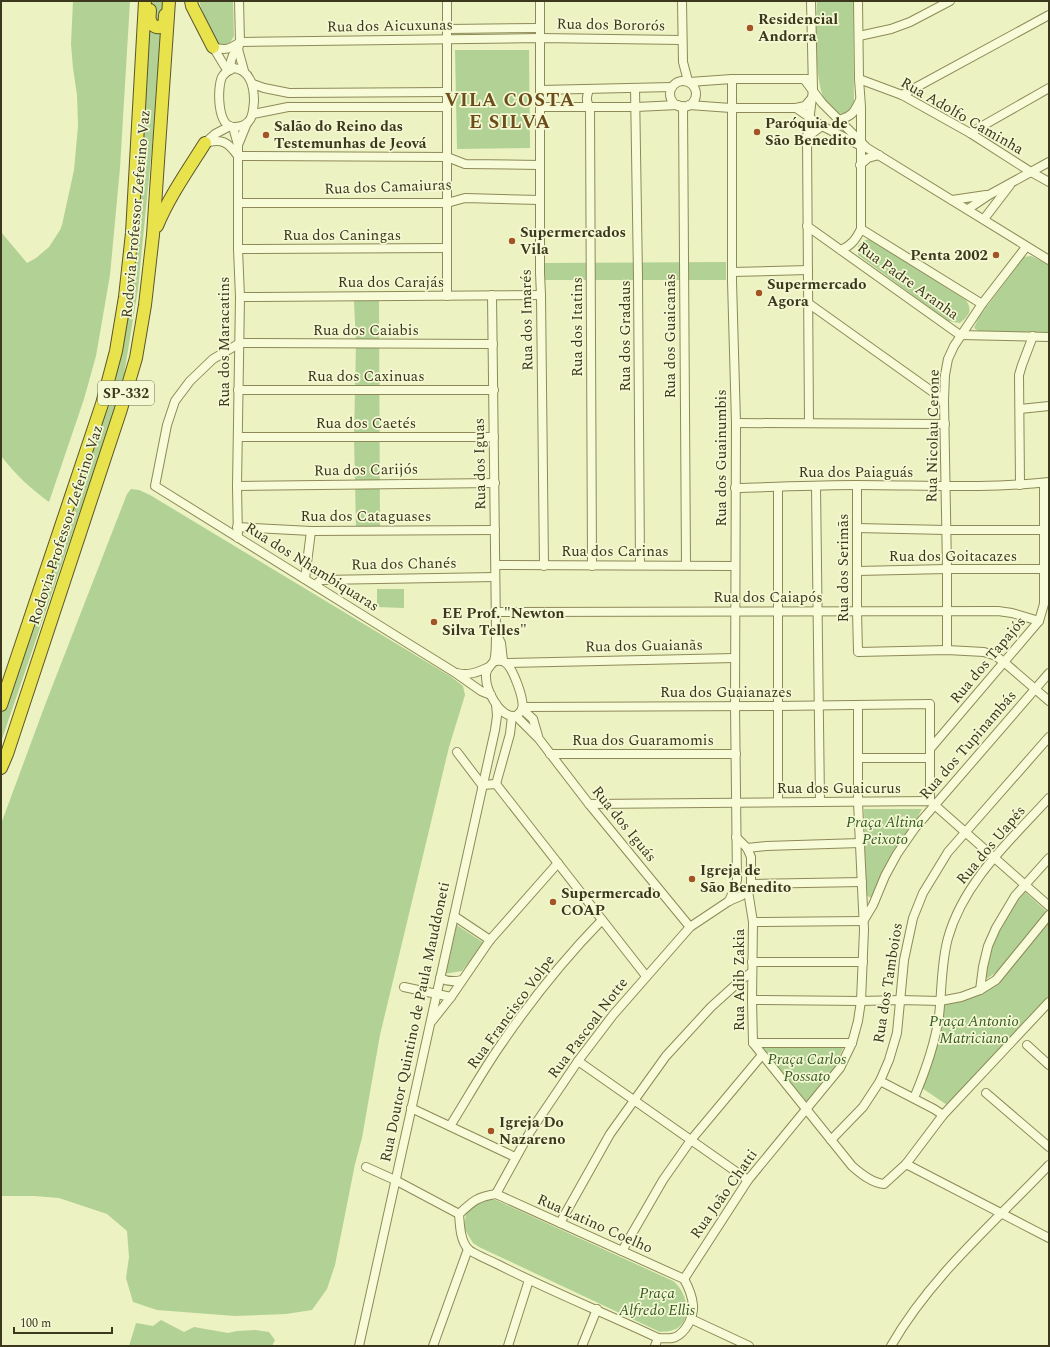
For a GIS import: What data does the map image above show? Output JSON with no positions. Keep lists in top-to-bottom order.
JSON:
{
  "streets": {
    "highway": ["Rodovia Professor Zeferino Vaz", "SP-332"],
    "street": [
      "Rua dos Bororós",
      "Rua dos Aicuxunas",
      "Rua Adolfo Caminha",
      "Rua dos Camaiuras",
      "Rua dos Caningas",
      "Rua Padre Aranha",
      "Rua dos Carajás",
      "Rua dos Imarés",
      "Rua dos Itatins",
      "Rua dos Caiabis",
      "Rua dos Gradaus",
      "Rua dos Guaicanãs",
      "Rua dos Maracatins",
      "Rua dos Caxinuas",
      "Rua dos Caetés",
      "Rua Nicolau Cerone",
      "Rua dos Guainumbis",
      "Rua dos Iguas",
      "Rua dos Carijós",
      "Rua dos Paiaguás",
      "Rua dos Cataguases",
      "Rua dos Carinas",
      "Rua dos Goitacazes",
      "Rua dos Chanés",
      "Rua dos Nhambiquaras",
      "Rua dos Serimãs",
      "Rua dos Caiapós",
      "Rua dos Guaianãs",
      "Rua dos Tapajós",
      "Rua dos Guaianazes",
      "Rua dos Guaramomis",
      "Rua dos Tupinambás",
      "Rua dos Guaicurus",
      "Rua dos Iguás",
      "Rua dos Uapés",
      "Rua Adib Zakia",
      "Rua dos Tamboios",
      "Rua Francisco Volpe",
      "Rua Doutor Quintino de Paula Mauddoneti",
      "Rua Pascoal Notte",
      "Rua João Chatti",
      "Rua Latino Coelho"
    ]
  },
  "crossings": [
    ["Rua dos Bororós", "Rua dos Aicuxunas"],
    ["Rua dos Bororós", "Rua dos Imarés"],
    ["Rua dos Aicuxunas", "Rua dos Imarés"],
    ["Rua dos Camaiuras", "Rua dos Imarés"],
    ["Rua dos Camaiuras", "Rua dos Maracatins"],
    ["Rua dos Caningas", "Rua dos Maracatins"],
    ["Rua Padre Aranha", "Rua Nicolau Cerone"],
    ["Rua dos Carajás", "Rua dos Imarés"],
    ["Rua dos Carajás", "Rua dos Maracatins"],
    ["Rua dos Carajás", "Rua dos Iguas"],
    ["Rua dos Imarés", "Rua dos Carinas"],
    ["Rua dos Itatins", "Rua dos Carinas"],
    ["Rua dos Caiabis", "Rua dos Maracatins"],
    ["Rua dos Caiabis", "Rua dos Iguas"],
    ["Rua dos Caiabis", "Rua dos Nhambiquaras"],
    ["Rua dos Gradaus", "Rua dos Carinas"],
    ["Rua dos Guaicanãs", "Rua dos Carinas"],
    ["Rua dos Maracatins", "Rua dos Caxinuas"],
    ["Rua dos Maracatins", "Rua dos Caetés"],
    ["Rua dos Maracatins", "Rua dos Carijós"],
    ["Rua dos Maracatins", "Rua dos Cataguases"],
    ["Rua dos Maracatins", "Rua dos Nhambiquaras"],
    ["Rua dos Caxinuas", "Rua dos Iguas"],
    ["Rua dos Caetés", "Rua dos Iguas"],
    ["Rua Nicolau Cerone", "Rua dos Paiaguás"],
    ["Rua Nicolau Cerone", "Rua dos Goitacazes"],
    ["Rua Nicolau Cerone", "Rua dos Serimãs"],
    ["Rua Nicolau Cerone", "Rua dos Caiapós"],
    ["Rua dos Guainumbis", "Rua dos Paiaguás"],
    ["Rua dos Guainumbis", "Rua dos Carinas"],
    ["Rua dos Guainumbis", "Rua dos Caiapós"],
    ["Rua dos Guainumbis", "Rua dos Guaianãs"],
    ["Rua dos Guainumbis", "Rua dos Guaianazes"],
    ["Rua dos Guainumbis", "Rua dos Guaramomis"],
    ["Rua dos Guainumbis", "Rua dos Guaicurus"],
    ["Rua dos Guainumbis", "Rua Pascoal Notte"],
    ["Rua dos Iguas", "Rua dos Carijós"],
    ["Rua dos Iguas", "Rua dos Cataguases"],
    ["Rua dos Iguas", "Rua dos Carinas"],
    ["Rua dos Iguas", "Rua dos Chanés"],
    ["Rua dos Iguas", "Rua dos Nhambiquaras"],
    ["Rua dos Iguas", "Rua dos Caiapós"],
    ["Rua dos Iguas", "Rua dos Guaianãs"],
    ["Rua dos Iguas", "Rua dos Guaianazes"],
    ["Rua dos Iguas", "Rua dos Iguás"],
    ["Rua dos Iguas", "Rua Doutor Quintino de Paula Mauddoneti"],
    ["Rua dos Paiaguás", "Rua dos Serimãs"],
    ["Rua dos Paiaguás", "Rua dos Tapajós"],
    ["Rua dos Goitacazes", "Rua dos Serimãs"],
    ["Rua dos Goitacazes", "Rua dos Tapajós"],
    ["Rua dos Chanés", "Rua dos Nhambiquaras"],
    ["Rua dos Serimãs", "Rua dos Caiapós"],
    ["Rua dos Caiapós", "Rua dos Tapajós"],
    ["Rua dos Tapajós", "Rua dos Guaianazes"],
    ["Rua dos Guaianazes", "Rua dos Tupinambás"],
    ["Rua dos Guaianazes", "Rua dos Iguás"],
    ["Rua dos Guaramomis", "Rua dos Iguás"],
    ["Rua dos Tupinambás", "Rua dos Guaicurus"],
    ["Rua dos Tupinambás", "Rua Adib Zakia"],
    ["Rua dos Tupinambás", "Rua João Chatti"],
    ["Rua dos Guaicurus", "Rua dos Iguás"],
    ["Rua dos Iguás", "Rua Pascoal Notte"],
    ["Rua Adib Zakia", "Rua dos Tamboios"],
    ["Rua Adib Zakia", "Rua João Chatti"],
    ["Rua Pascoal Notte", "Rua Latino Coelho"],
    ["Rua João Chatti", "Rua Latino Coelho"]
  ],
  "districts": ["VILA COSTA E SILVA"],
  "parks": [
    "Praça Altina Peixoto",
    "Praça Antonio Matriciano",
    "Praça Carlos Possato",
    "Praça Alfredo Ellis"
  ],
  "places": [
    "Residencial Andorra",
    "Paróquia de São Benedito",
    "Salão do Reino das Testemunhas de Jeová",
    "Supermercados Vila",
    "Penta 2002",
    "Supermercado Agora",
    "EE Prof. \"Newton Silva Telles\"",
    "Igreja de São Benedito",
    "Supermercado COAP",
    "Igreja Do Nazareno"
  ],
  "scale_bar": "100 m"
}
